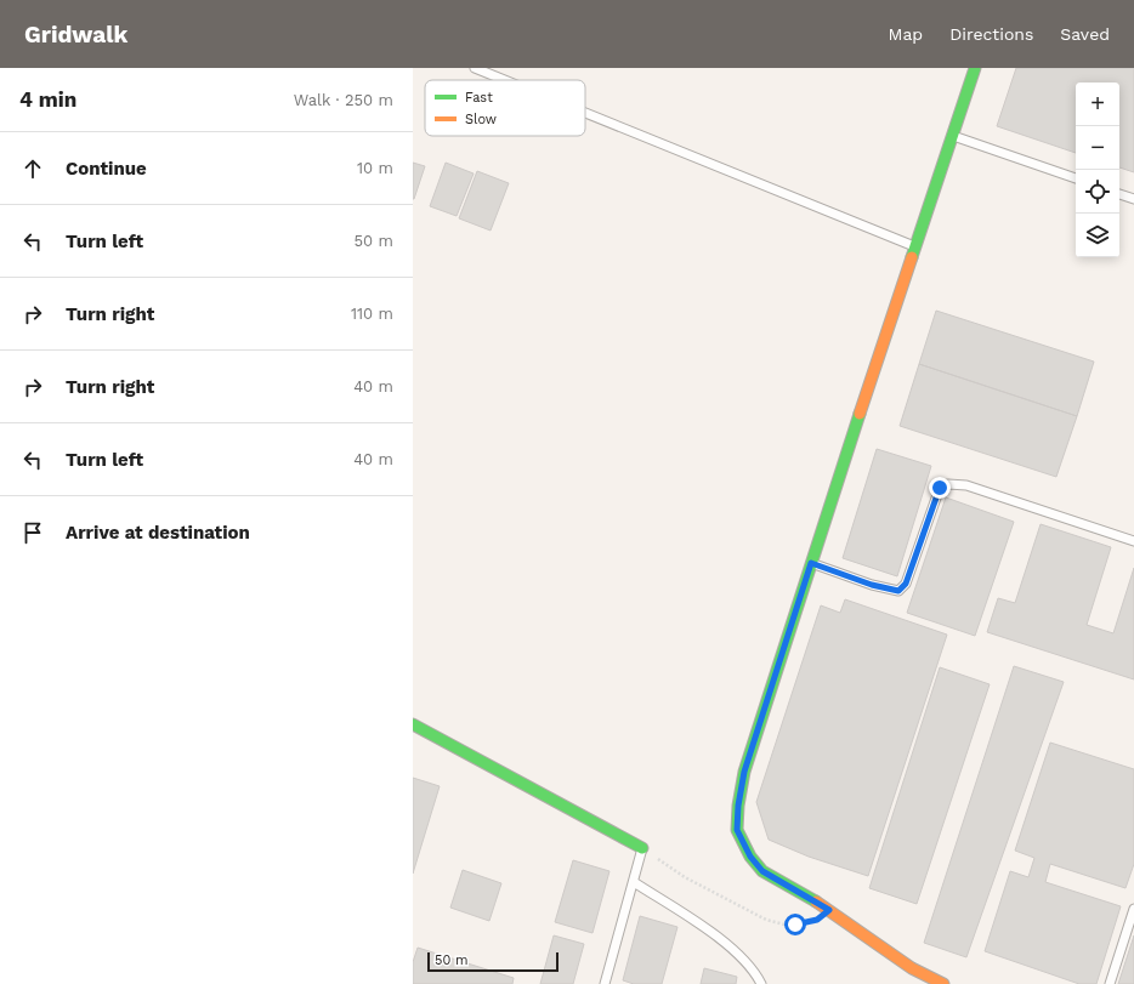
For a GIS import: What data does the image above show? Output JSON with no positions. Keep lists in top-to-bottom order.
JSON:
{
  "legend": ["Fast", "Slow"],
  "scale_bar": "50 m",
  "page": {
    "header": "Gridwalk",
    "nav": ["Map", "Directions", "Saved"],
    "heading": ["4 min", "Walk · 250 m"],
    "map_buttons": ["+", "−"],
    "list": [
      ["Continue", "10 m"],
      ["Turn left", "50 m"],
      ["Turn right", "110 m"],
      ["Turn right", "40 m"],
      ["Turn left", "40 m"],
      "Arrive at destination"
    ],
    "scale": "50 m"
  }
}
